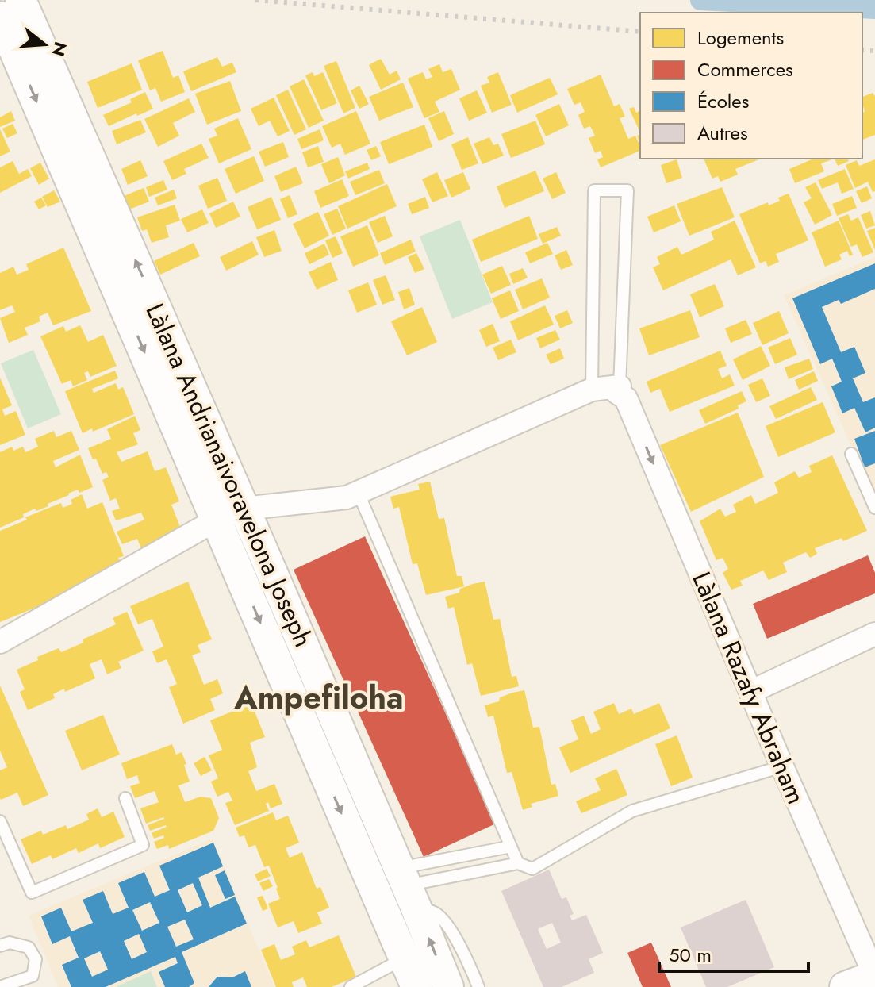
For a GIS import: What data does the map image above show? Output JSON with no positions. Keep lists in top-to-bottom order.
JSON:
{
  "streets": {
    "main road": ["Làlana Andrianaivoravelona Joseph"],
    "street": ["Làlana Razafy Abraham"]
  },
  "one_way": ["Làlana Razafy Abraham"],
  "districts": ["Ampefiloha"],
  "legend": [
    "Logements",
    "Commerces",
    "Écoles",
    "Autres"
  ],
  "scale_bar": "50 m",
  "north": "right"
}
